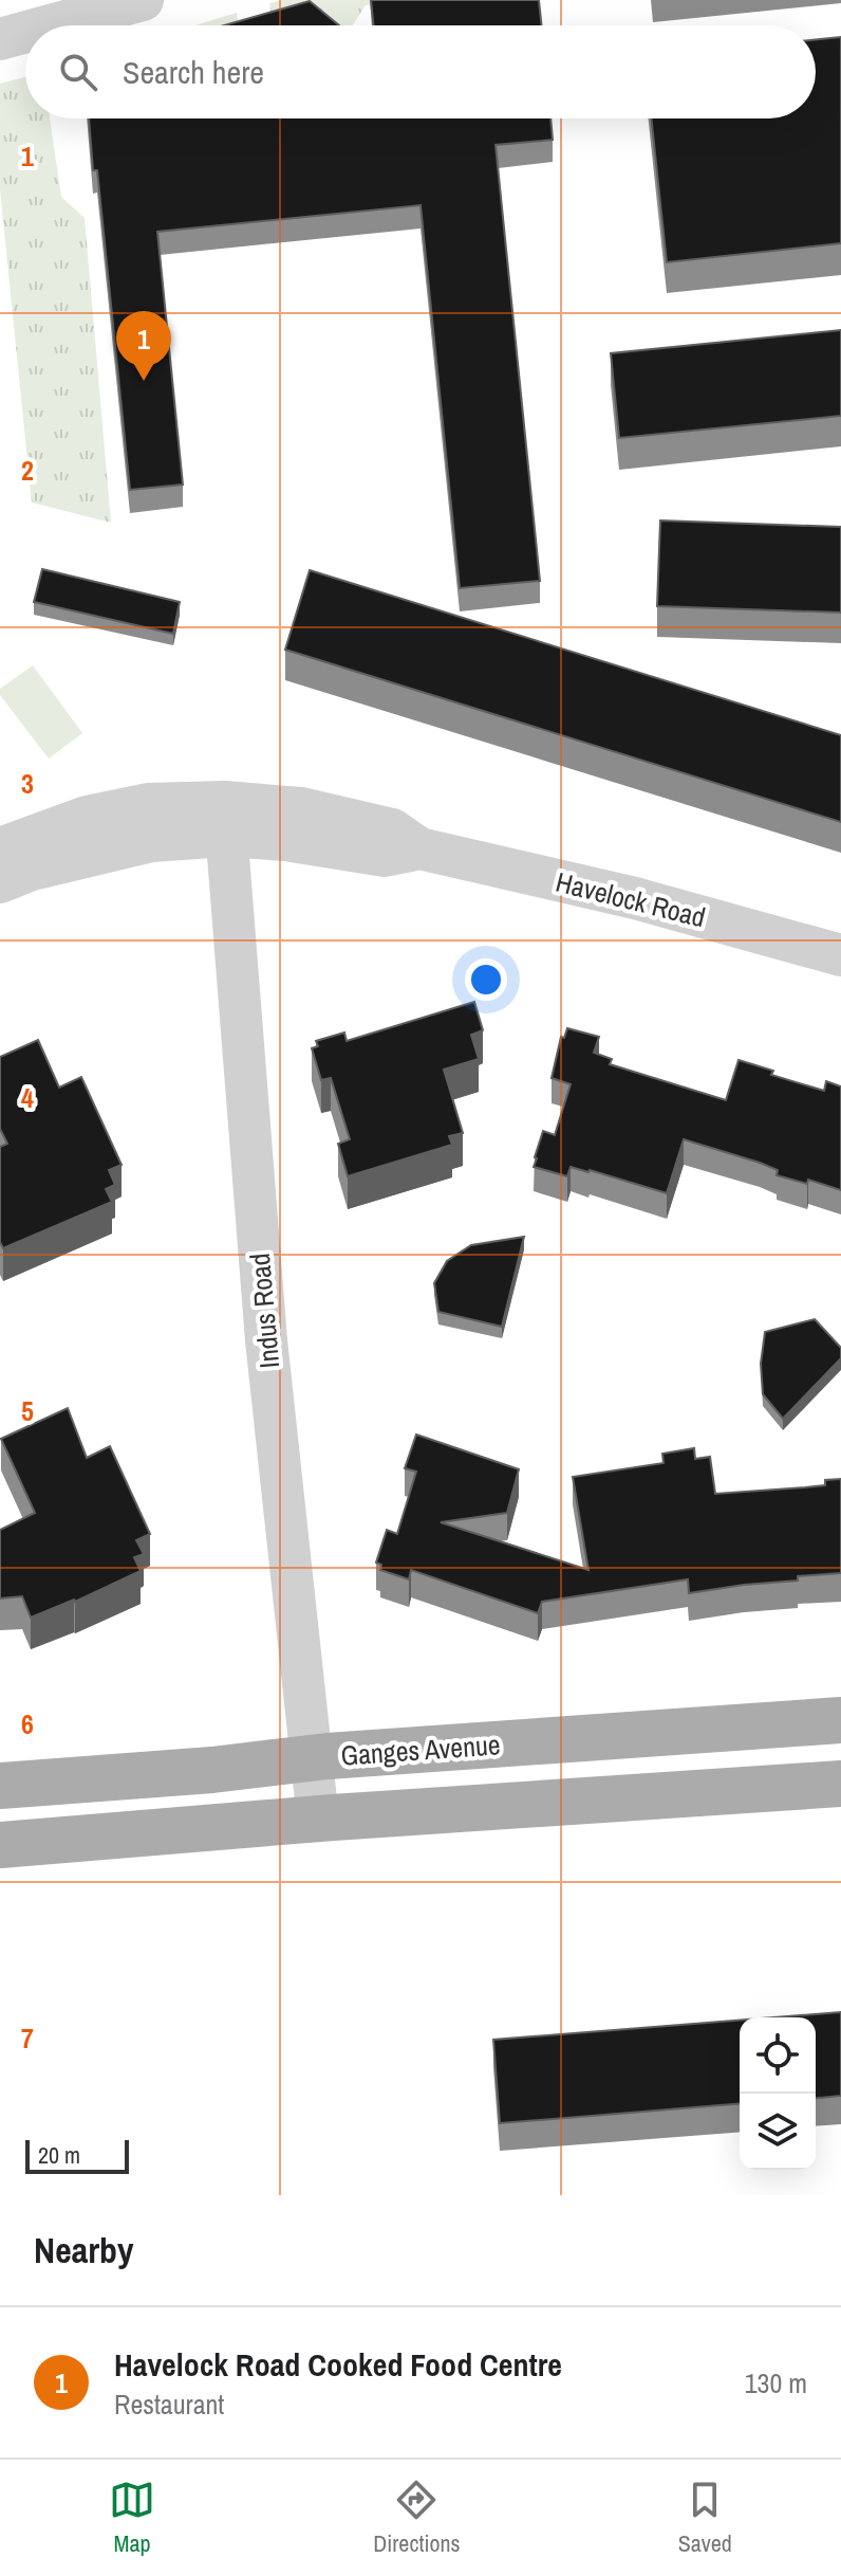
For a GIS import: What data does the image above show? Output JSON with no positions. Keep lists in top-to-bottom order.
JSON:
{
  "streets": {
    "main road": ["Ganges Avenue"],
    "street": ["Havelock Road", "Indus Road"]
  },
  "crossings": [
    ["Havelock Road", "Indus Road"],
    ["Indus Road", "Ganges Avenue"]
  ],
  "scale_bar": "20 m",
  "page": {
    "search": "Search here",
    "pins": "1",
    "scale": "20 m",
    "heading": "Nearby",
    "list": [
      {
        "mark": "1",
        "name": "Havelock Road Cooked Food Centre",
        "note": "Restaurant",
        "value": "130 m"
      }
    ],
    "nav": ["Map", "Directions", "Saved"]
  },
  "grid": {
    "rows": [
      "1",
      "2",
      "3",
      "4",
      "5",
      "6",
      "7"
    ]
  }
}
